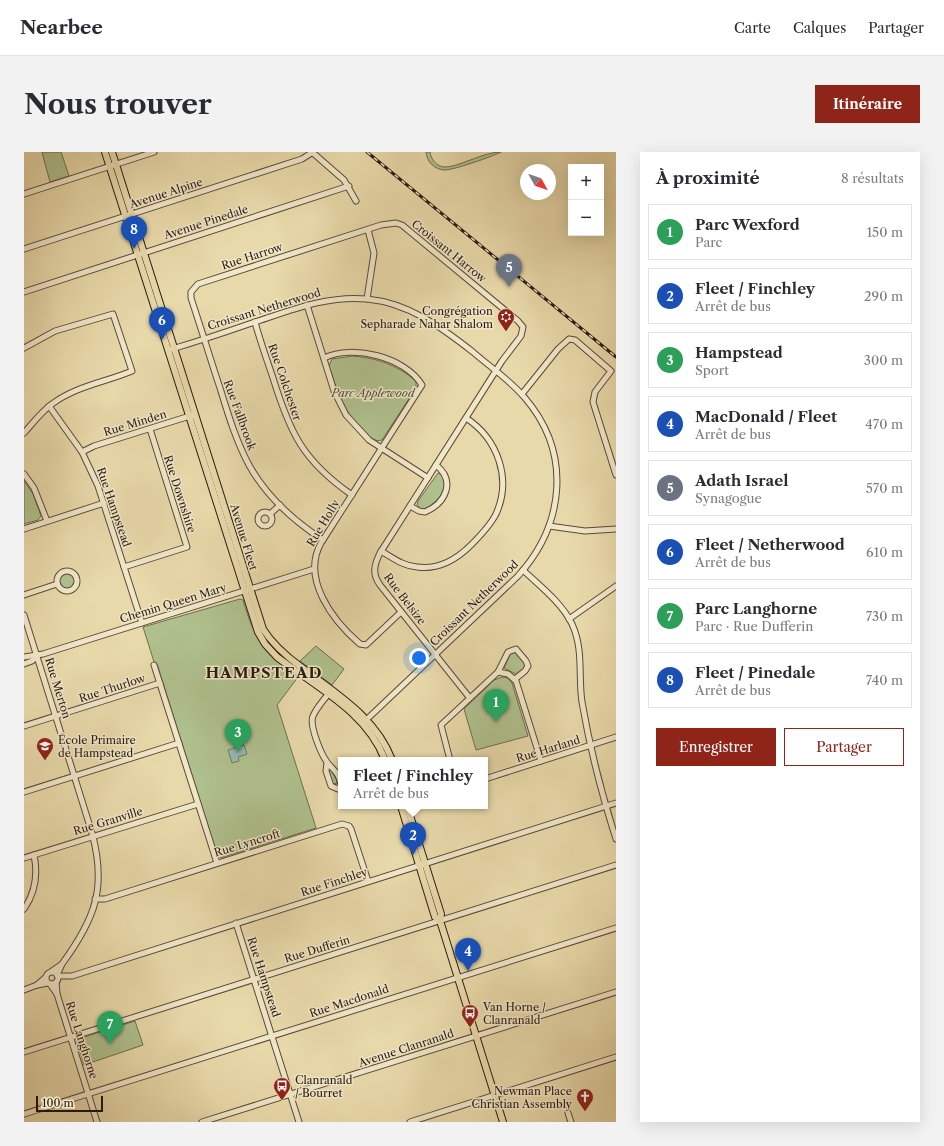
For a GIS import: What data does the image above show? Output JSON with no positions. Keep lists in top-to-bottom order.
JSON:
{
  "streets": {
    "main road": ["Avenue Fleet"],
    "street": [
      "Avenue Alpine",
      "Avenue Pinedale",
      "Croissant Harrow",
      "Rue Harrow",
      "Croissant Netherwood",
      "Rue Colchester",
      "Rue Fallbrook",
      "Rue Minden",
      "Rue Downshire",
      "Rue Hampstead",
      "Rue Holly",
      "Rue Belsize",
      "Chemin Queen Mary",
      "Rue Merton",
      "Rue Thurlow",
      "Rue Harland",
      "Rue Granville",
      "Rue Lyncroft",
      "Rue Finchley",
      "Rue Dufferin",
      "Rue Macdonald",
      "Rue Langhorne",
      "Avenue Clanranald"
    ]
  },
  "crossings": [
    ["Avenue Alpine", "Avenue Fleet"],
    ["Avenue Pinedale", "Avenue Fleet"],
    ["Croissant Harrow", "Rue Harrow"],
    ["Croissant Harrow", "Croissant Netherwood"],
    ["Croissant Harrow", "Rue Belsize"],
    ["Rue Harrow", "Croissant Netherwood"],
    ["Rue Harrow", "Rue Fallbrook"],
    ["Croissant Netherwood", "Rue Colchester"],
    ["Croissant Netherwood", "Rue Fallbrook"],
    ["Croissant Netherwood", "Avenue Fleet"],
    ["Croissant Netherwood", "Rue Belsize"],
    ["Rue Colchester", "Rue Holly"],
    ["Rue Fallbrook", "Rue Holly"],
    ["Rue Minden", "Rue Downshire"],
    ["Rue Minden", "Rue Hampstead"],
    ["Rue Minden", "Avenue Fleet"],
    ["Rue Downshire", "Rue Hampstead"],
    ["Rue Hampstead", "Chemin Queen Mary"],
    ["Rue Hampstead", "Rue Finchley"],
    ["Rue Hampstead", "Rue Dufferin"],
    ["Rue Hampstead", "Rue Macdonald"],
    ["Rue Hampstead", "Avenue Clanranald"],
    ["Rue Holly", "Chemin Queen Mary"],
    ["Avenue Fleet", "Chemin Queen Mary"],
    ["Chemin Queen Mary", "Rue Merton"],
    ["Rue Merton", "Rue Thurlow"],
    ["Rue Merton", "Rue Granville"],
    ["Rue Merton", "Rue Lyncroft"],
    ["Rue Lyncroft", "Rue Finchley"],
    ["Rue Finchley", "Rue Langhorne"],
    ["Rue Dufferin", "Rue Langhorne"],
    ["Rue Macdonald", "Rue Langhorne"]
  ],
  "districts": ["HAMPSTEAD"],
  "parks": ["Parc Applewood"],
  "places": {
    "synagogue": ["Congrégation Sepharade Nahar Shalom"],
    "school or university": ["École Primaire de Hampstead"],
    "bus stop": ["Van Horne / Clanranald", "Clanranald / Bourret"],
    "church": ["Newman Place Christian Assembly"]
  },
  "scale_bar": "100 m",
  "north": "bottom right",
  "page": {
    "header": "Nearbee",
    "nav": ["Carte", "Calques", "Partager"],
    "buttons": [
      "Itinéraire",
      ["Enregistrer", "Partager"]
    ],
    "title": "Nous trouver",
    "heading": ["À proximité", "8 résultats"],
    "map_buttons": ["+", "−"],
    "list": [
      {
        "mark": "1",
        "name": "Parc Wexford",
        "note": "Parc",
        "value": "150 m"
      },
      {
        "mark": "2",
        "name": "Fleet / Finchley",
        "note": "Arrêt de bus",
        "value": "290 m"
      },
      {
        "mark": "3",
        "name": "Hampstead",
        "note": "Sport",
        "value": "300 m"
      },
      {
        "mark": "4",
        "name": "MacDonald / Fleet",
        "note": "Arrêt de bus",
        "value": "470 m"
      },
      {
        "mark": "5",
        "name": "Adath Israel",
        "note": "Synagogue",
        "value": "570 m"
      },
      {
        "mark": "6",
        "name": "Fleet / Netherwood",
        "note": "Arrêt de bus",
        "value": "610 m"
      },
      {
        "mark": "7",
        "name": "Parc Langhorne",
        "note": "Parc · Rue Dufferin",
        "value": "730 m"
      },
      {
        "mark": "8",
        "name": "Fleet / Pinedale",
        "note": "Arrêt de bus",
        "value": "740 m"
      }
    ],
    "pins": [
      "8",
      "5",
      "6",
      "1",
      "3",
      "2",
      "4",
      "7"
    ],
    "popup": ["Fleet / Finchley", "Arrêt de bus"],
    "scale": "100 m"
  }
}
